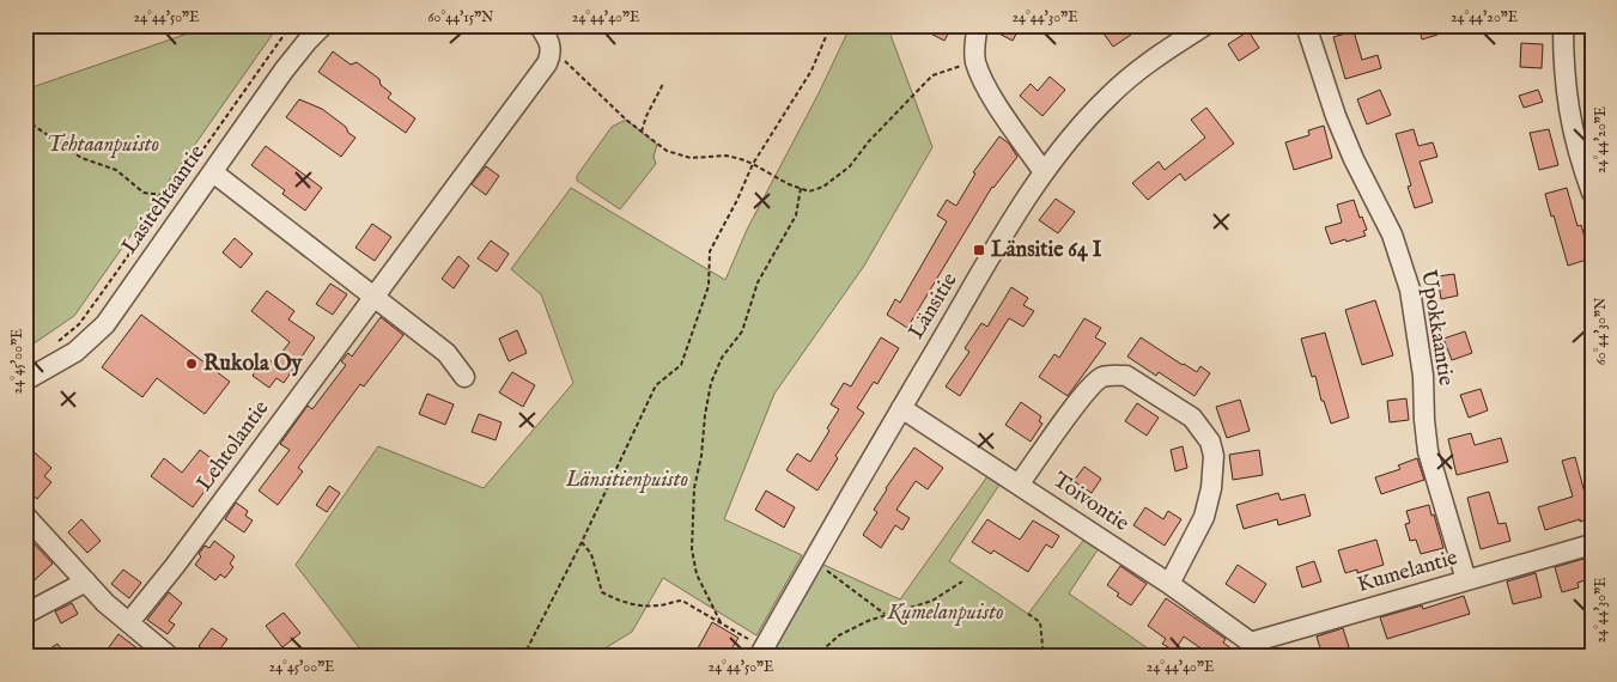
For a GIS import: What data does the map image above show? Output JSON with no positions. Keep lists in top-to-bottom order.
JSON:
{
  "streets": {
    "street": [
      "Lasitehtaantie",
      "Länsitie",
      "Upokkaantie",
      "Lehtolantie",
      "Toivontie",
      "Kumelantie"
    ]
  },
  "crossings": [
    ["Länsitie", "Toivontie"],
    ["Upokkaantie", "Kumelantie"],
    ["Toivontie", "Kumelantie"]
  ],
  "parks": ["Tehtaanpuisto", "Länsitienpuisto", "Kumelanpuisto"],
  "places": {
    "transit": ["Länsitie 64 I"],
    "other": ["Rukola Oy"]
  },
  "coordinates": [
    "24°44'50\"E",
    "60°44'15\"N",
    "24°44'40\"E",
    "24°44'30\"E",
    "24°44'20\"E",
    "60°44'30\"N",
    "24°45'00\"E"
  ]
}
